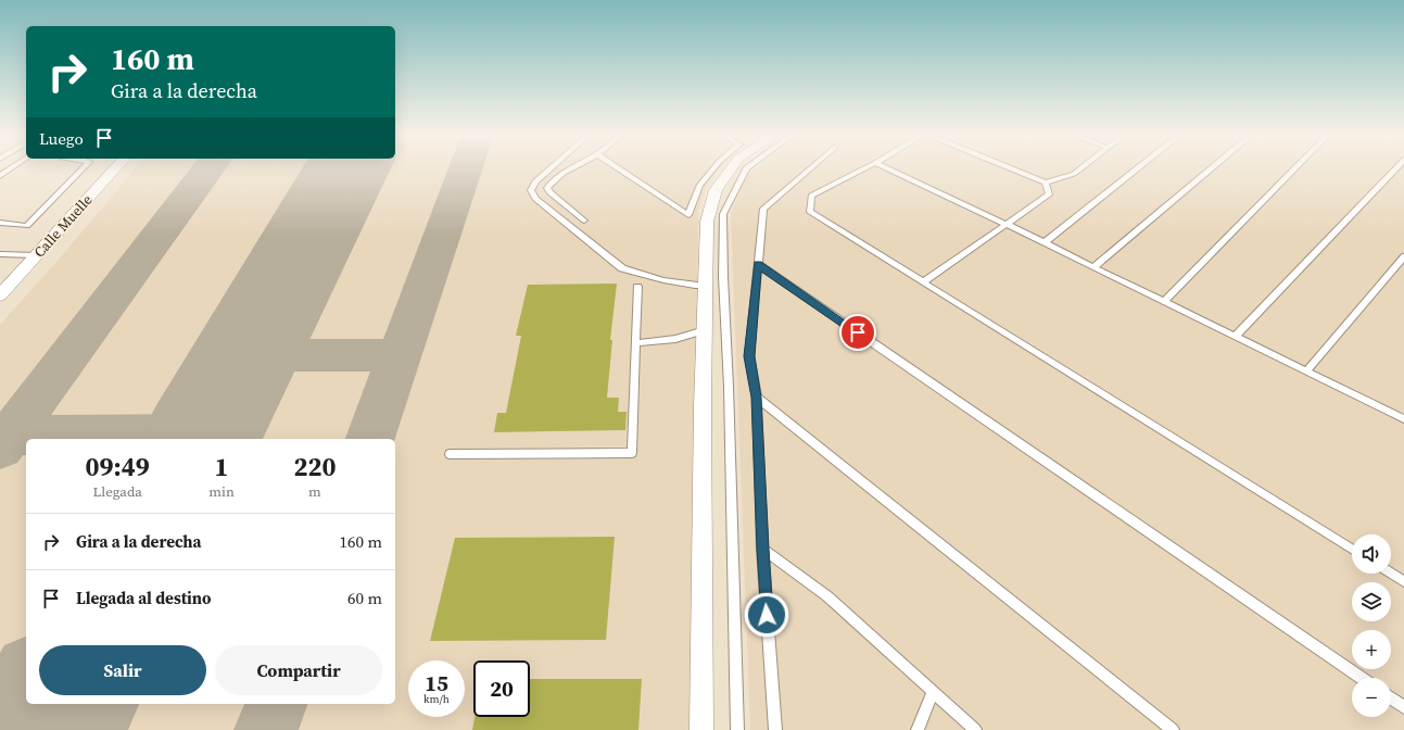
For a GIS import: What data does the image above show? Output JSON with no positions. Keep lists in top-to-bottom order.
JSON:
{
  "streets": {
    "street": ["Calle Muelle"]
  },
  "page": {
    "turn": ["160 m", "Gira a la derecha"],
    "then": "Luego",
    "eta": [
      "09:49",
      "Llegada",
      "1",
      "min",
      "220",
      "m"
    ],
    "list": [
      {
        "name": "Gira a la derecha",
        "value": "160 m"
      },
      {
        "name": "Llegada al destino",
        "value": "60 m"
      }
    ],
    "map_buttons": ["+", "−"],
    "buttons": ["Salir", "Compartir"],
    "speed": "15 km/h",
    "limit": "20"
  }
}
